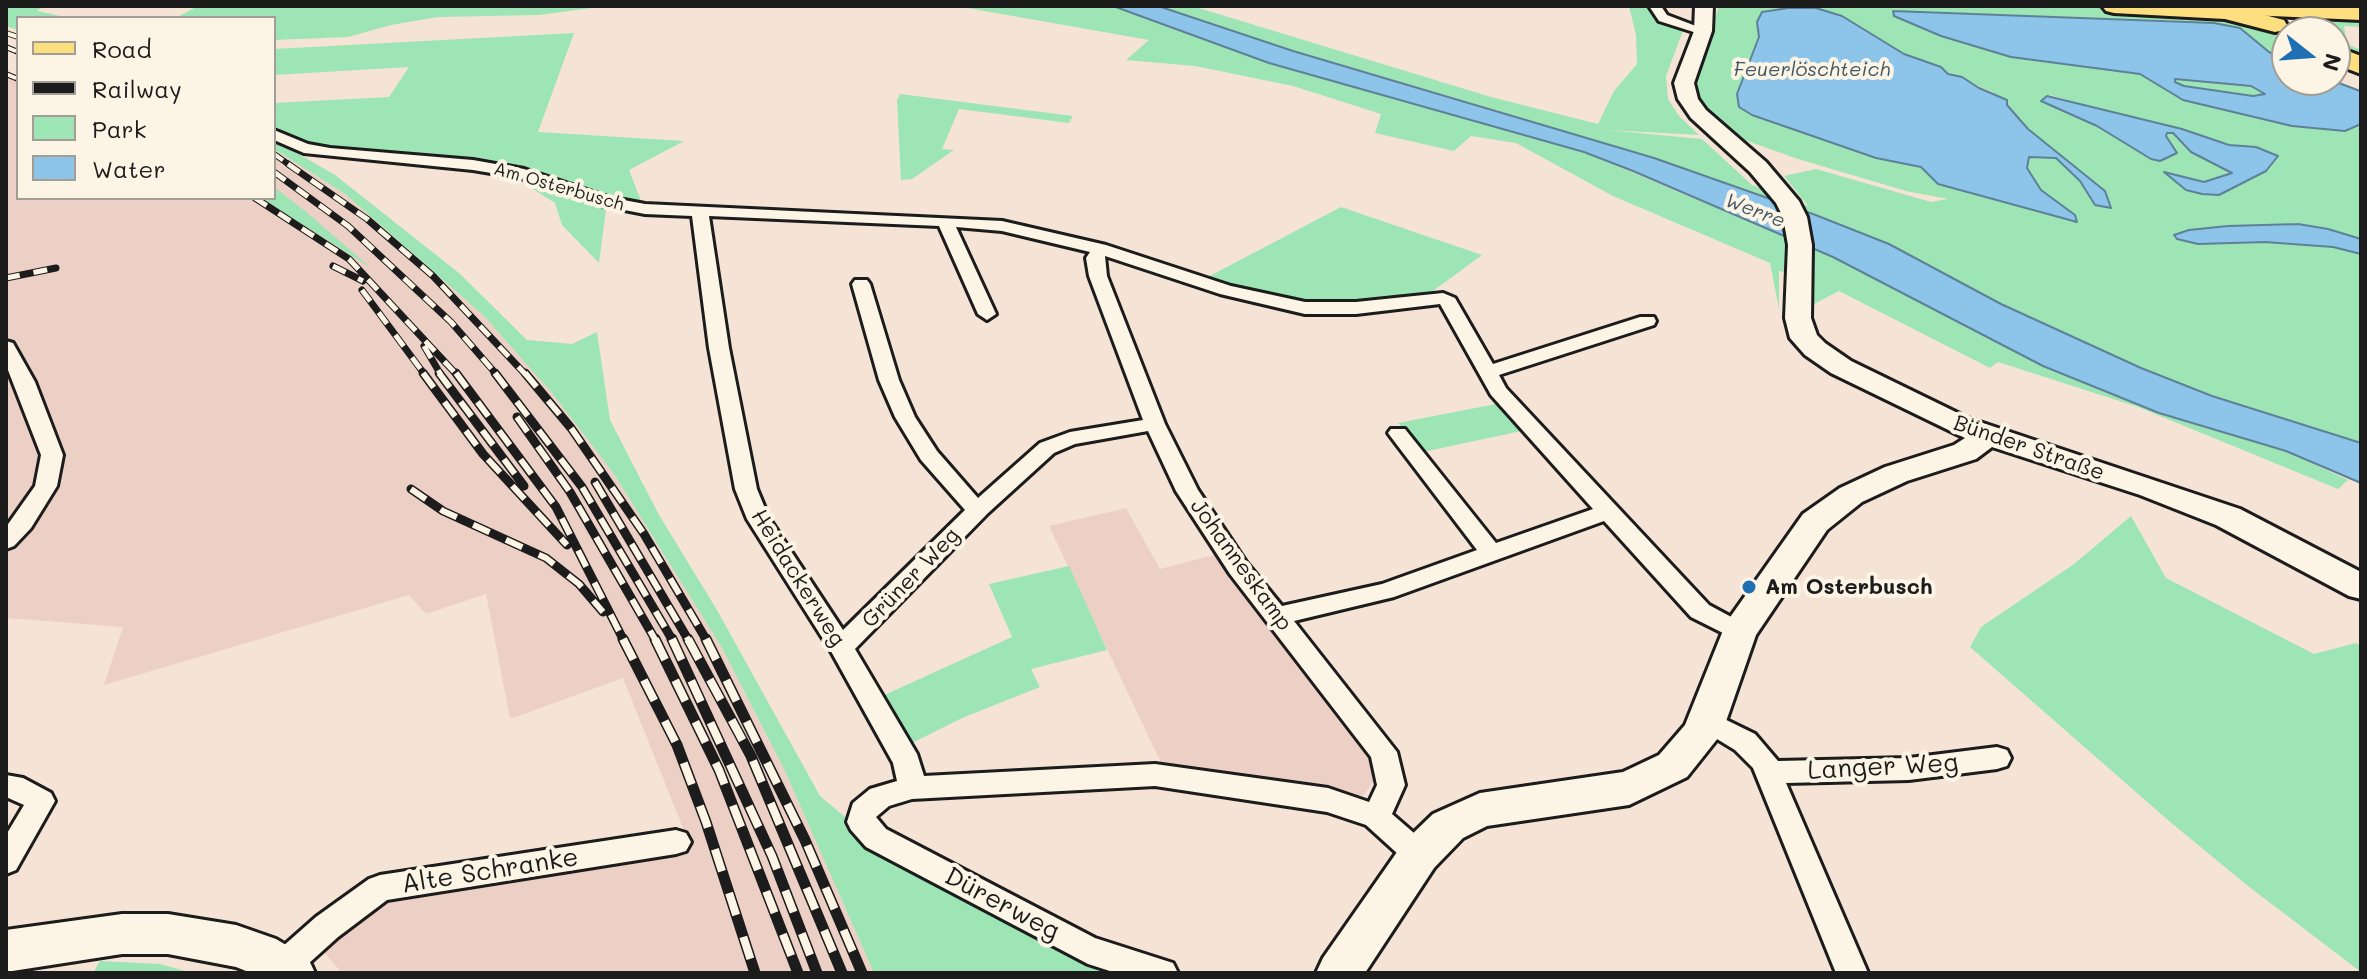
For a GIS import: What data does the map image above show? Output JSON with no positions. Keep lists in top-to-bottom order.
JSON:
{
  "streets": {
    "main road": ["Bünder Straße"],
    "street": [
      "Am Osterbusch",
      "Johanneskamp",
      "Heidackerweg",
      "Grüner Weg",
      "Langer Weg",
      "Alte Schranke",
      "Dürerweg"
    ]
  },
  "crossings": [
    ["Am Osterbusch", "Johanneskamp"],
    ["Am Osterbusch", "Heidackerweg"],
    ["Johanneskamp", "Grüner Weg"],
    ["Heidackerweg", "Grüner Weg"],
    ["Heidackerweg", "Dürerweg"]
  ],
  "water": ["Feuerlöschteich", "Werre"],
  "places": ["Am Osterbusch"],
  "legend": [
    "Road",
    "Railway",
    "Park",
    "Water"
  ],
  "north": "right"
}
